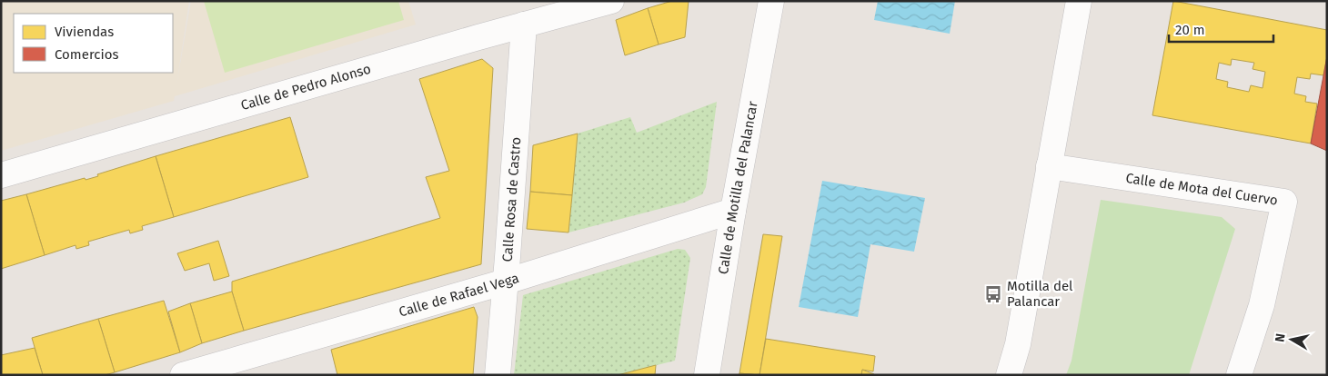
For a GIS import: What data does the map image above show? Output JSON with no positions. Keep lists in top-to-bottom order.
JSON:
{
  "streets": {
    "street": [
      "Calle de Pedro Alonso",
      "Calle de Motilla del Palancar",
      "Calle de Mota del Cuervo",
      "Calle Rosa de Castro",
      "Calle de Rafael Vega"
    ]
  },
  "crossings": [
    ["Calle de Pedro Alonso", "Calle Rosa de Castro"],
    ["Calle de Motilla del Palancar", "Calle de Rafael Vega"],
    ["Calle Rosa de Castro", "Calle de Rafael Vega"]
  ],
  "places": {
    "bus stop": ["Motilla del Palancar"]
  },
  "legend": ["Viviendas", "Comercios"],
  "scale_bar": "20 m",
  "north": "left"
}
